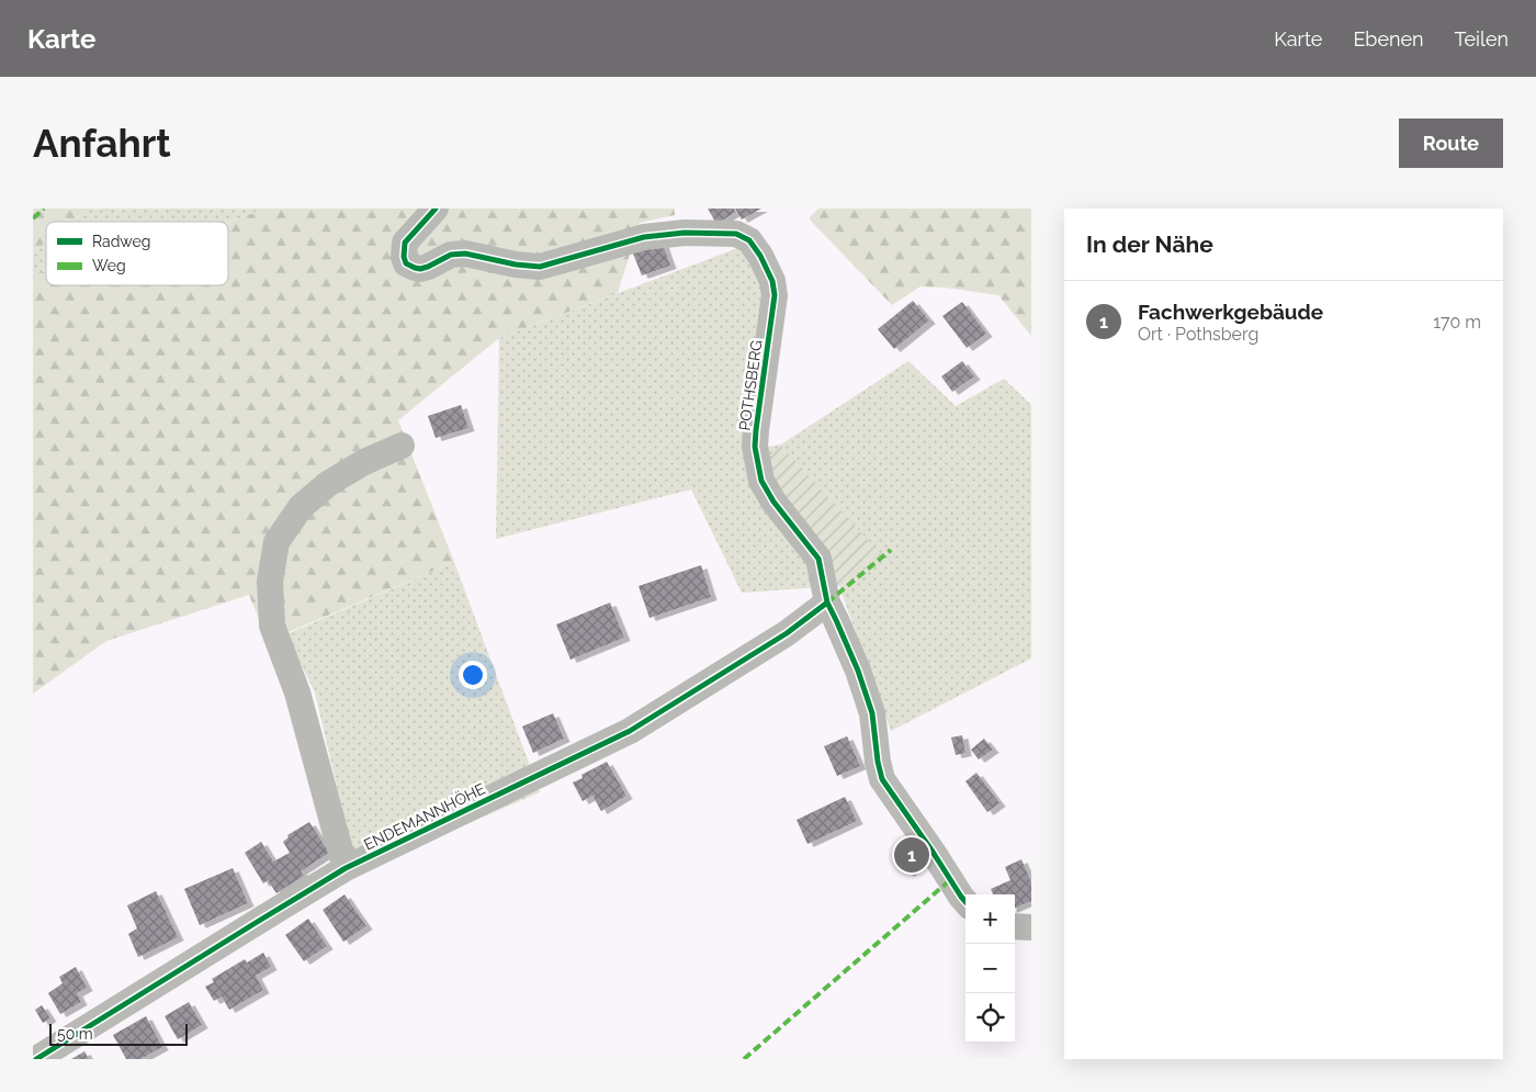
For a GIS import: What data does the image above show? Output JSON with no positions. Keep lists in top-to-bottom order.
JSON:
{
  "streets": {
    "street": ["POTHSBERG", "ENDEMANNHÖHE"]
  },
  "crossings": [
    ["POTHSBERG", "ENDEMANNHÖHE"]
  ],
  "legend": ["Radweg", "Weg"],
  "scale_bar": "50 m",
  "page": {
    "header": "Karte",
    "nav": ["Karte", "Ebenen", "Teilen"],
    "buttons": "Route",
    "title": "Anfahrt",
    "heading": "In der Nähe",
    "list": [
      {
        "mark": "1",
        "name": "Fachwerkgebäude",
        "note": "Ort · Pothsberg",
        "value": "170 m"
      }
    ],
    "pins": "1",
    "map_buttons": ["+", "−"],
    "scale": "50 m"
  }
}
